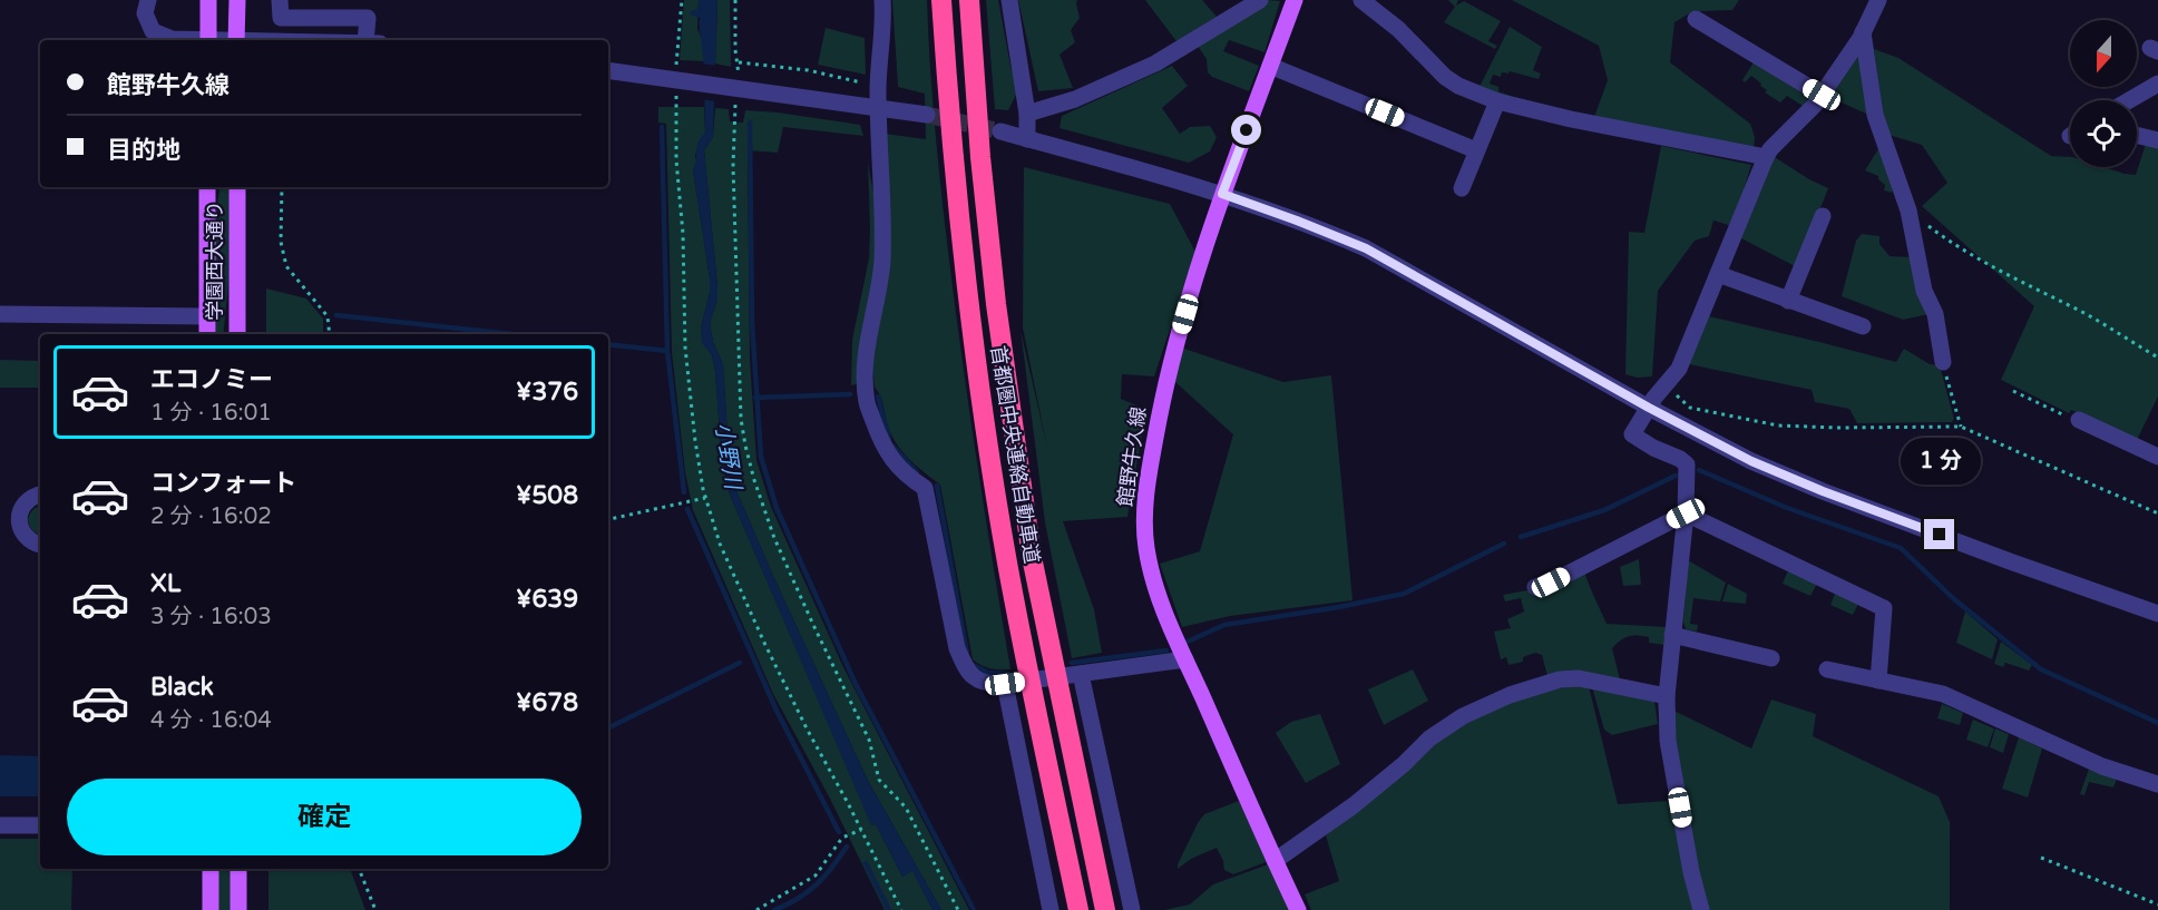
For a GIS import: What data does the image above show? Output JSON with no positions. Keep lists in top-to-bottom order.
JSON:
{
  "streets": {
    "highway": ["首都圏中央連絡自動車道"],
    "main road": ["学園西大通り", "館野牛久線"]
  },
  "water": ["小野川"],
  "north": "bottom",
  "page": {
    "banner": ["館野牛久線", "目的地"],
    "list": [
      {
        "name": "エコノミー",
        "note": "1 分 · 16:01",
        "value": "¥376"
      },
      {
        "name": "コンフォート",
        "note": "2 分 · 16:02",
        "value": "¥508"
      },
      {
        "name": "XL",
        "note": "3 分 · 16:03",
        "value": "¥639"
      },
      {
        "name": "Black",
        "note": "4 分 · 16:04",
        "value": "¥678"
      }
    ],
    "bubble": "1 分",
    "buttons": "確定"
  }
}
